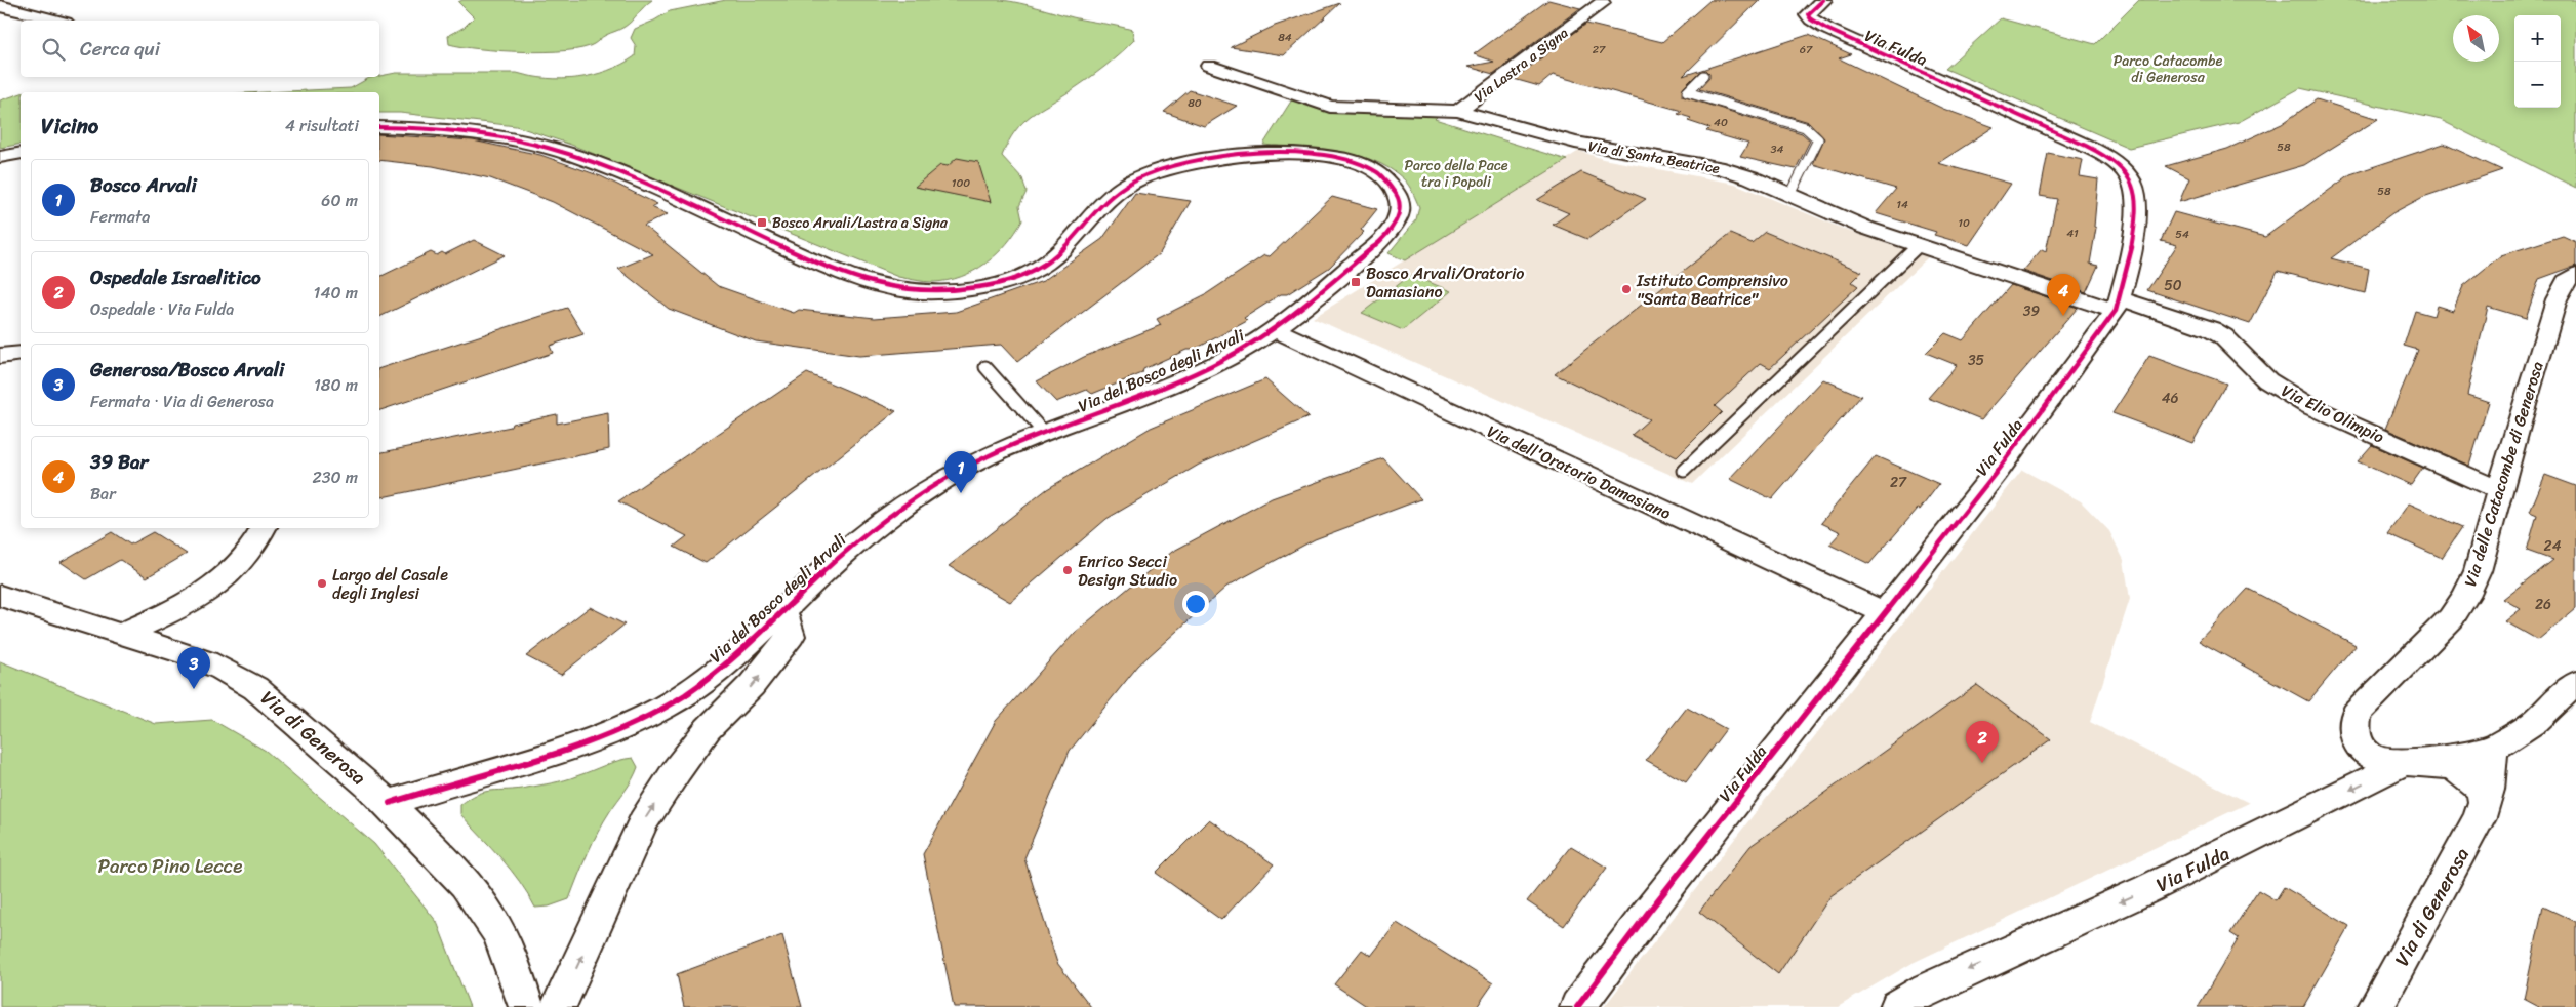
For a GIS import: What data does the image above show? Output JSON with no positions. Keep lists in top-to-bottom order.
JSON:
{
  "streets": {
    "street": [
      "Via Fulda",
      "Via Lastra a Signa",
      "Via di Santa Beatrice",
      "Via del Bosco degli Arvali",
      "Via Elio Olimpio",
      "Via dell'Oratorio Damasiano",
      "Via delle Catacombe di Generosa",
      "Via di Generosa"
    ]
  },
  "crossings": [
    ["Via Fulda", "Via di Santa Beatrice"],
    ["Via Fulda", "Via Elio Olimpio"],
    ["Via Fulda", "Via dell'Oratorio Damasiano"],
    ["Via Fulda", "Via delle Catacombe di Generosa"],
    ["Via Fulda", "Via di Generosa"],
    ["Via Lastra a Signa", "Via di Santa Beatrice"],
    ["Via di Santa Beatrice", "Via Elio Olimpio"],
    ["Via del Bosco degli Arvali", "Via dell'Oratorio Damasiano"],
    ["Via del Bosco degli Arvali", "Via di Generosa"],
    ["Via Elio Olimpio", "Via delle Catacombe di Generosa"]
  ],
  "parks": ["Parco Catacombe di Generosa", "Parco della Pace tra i Popoli", "Parco Pino Lecce"],
  "places": {
    "transit": ["Bosco Arvali/Lastra a Signa", "Bosco Arvali/Oratorio Damasiano"],
    "other": ["Istituto Comprensivo \"Santa Beatrice\"", "Enrico Secci Design Studio", "Largo del Casale degli Inglesi"]
  },
  "house_numbers": [
    "84",
    "27",
    "67",
    "80",
    "40",
    "58",
    "34",
    "100",
    "58",
    "14",
    "10",
    "41",
    "54",
    "50",
    "39",
    "35",
    "46",
    "27",
    "24",
    "26"
  ],
  "north": "top left",
  "page": {
    "map_buttons": ["+", "−"],
    "search": "Cerca qui",
    "heading": ["Vicino", "4 risultati"],
    "list": [
      {
        "mark": "1",
        "name": "Bosco Arvali",
        "note": "Fermata",
        "value": "60 m"
      },
      {
        "mark": "2",
        "name": "Ospedale Israelitico",
        "note": "Ospedale · Via Fulda",
        "value": "140 m"
      },
      {
        "mark": "3",
        "name": "Generosa/Bosco Arvali",
        "note": "Fermata · Via di Generosa",
        "value": "180 m"
      },
      {
        "mark": "4",
        "name": "39 Bar",
        "note": "Bar",
        "value": "230 m"
      }
    ],
    "pins": [
      "4",
      "1",
      "3",
      "2"
    ]
  }
}
